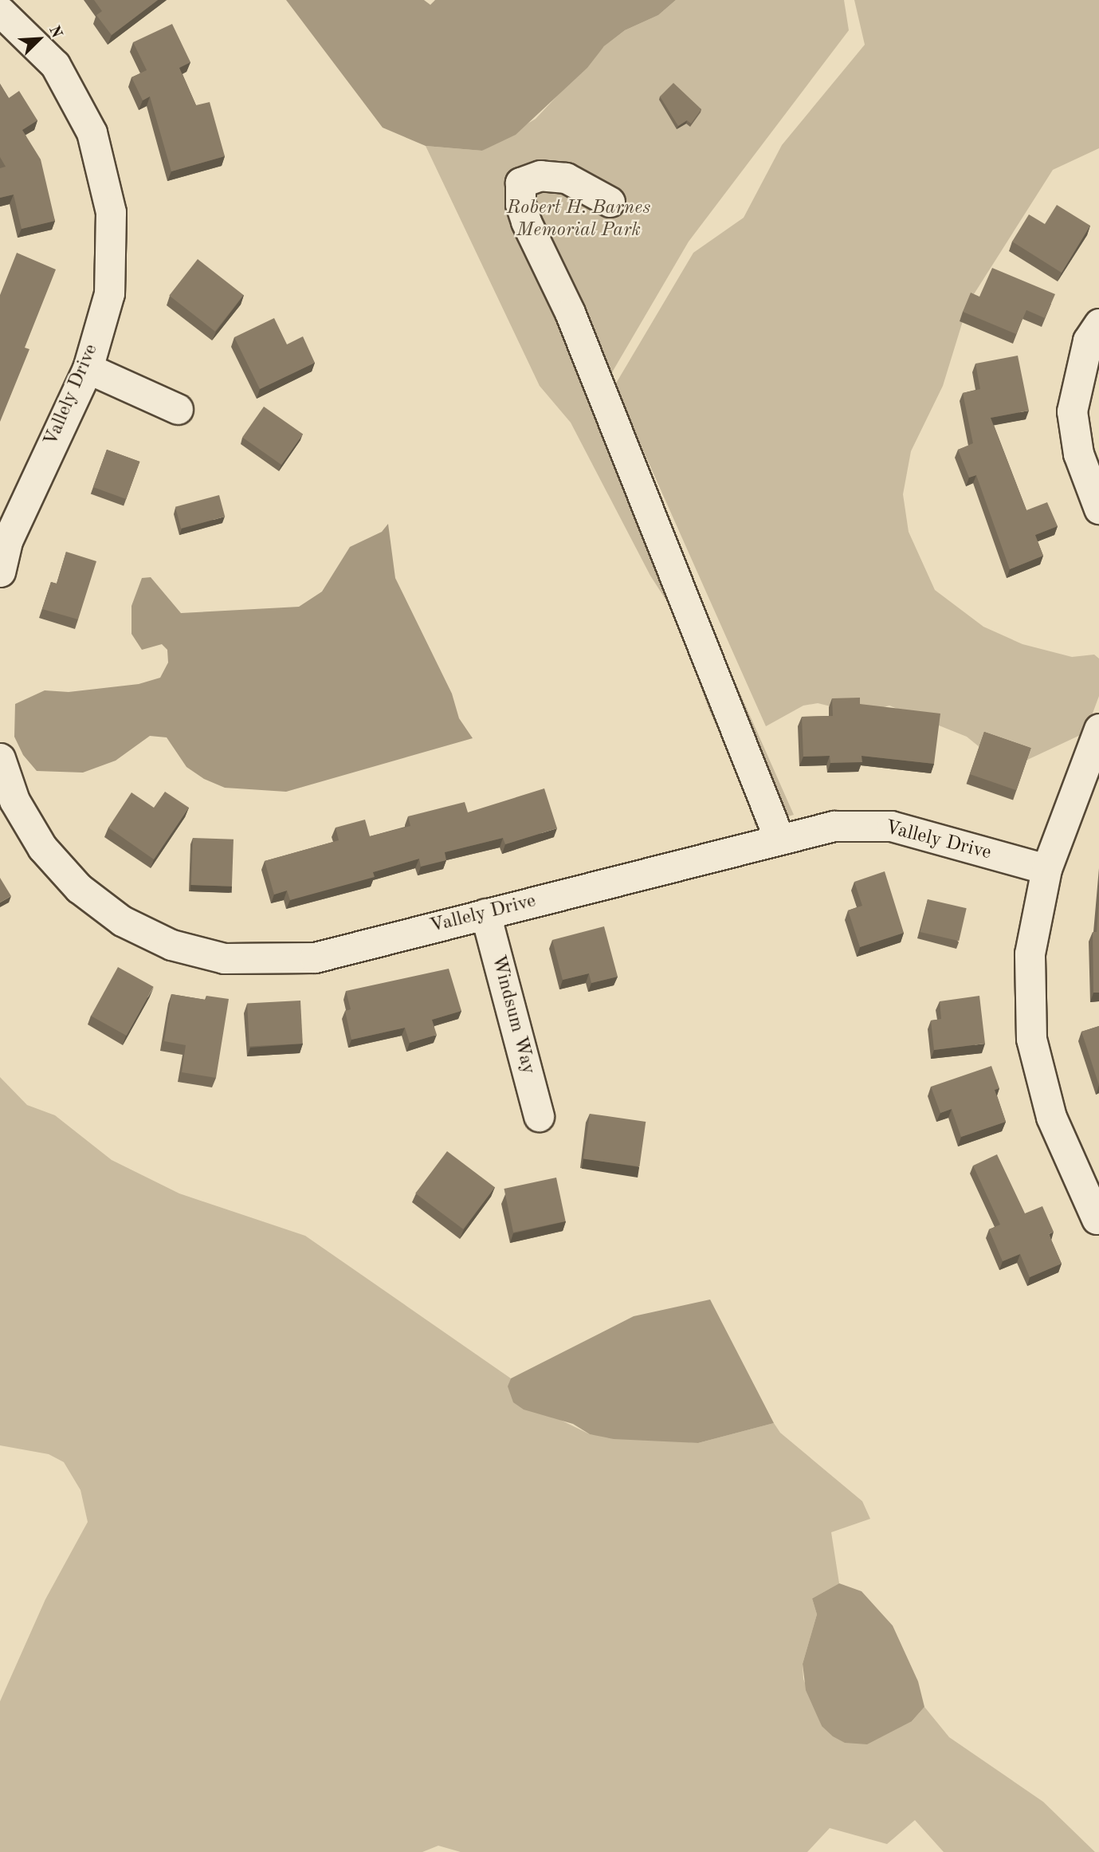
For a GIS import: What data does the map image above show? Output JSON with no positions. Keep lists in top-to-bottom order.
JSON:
{
  "streets": {
    "street": ["Vallely Drive", "Windsum Way"]
  },
  "crossings": [
    ["Vallely Drive", "Windsum Way"]
  ],
  "parks": ["Robert H. Barnes Memorial Park"],
  "north": "top right"
}
